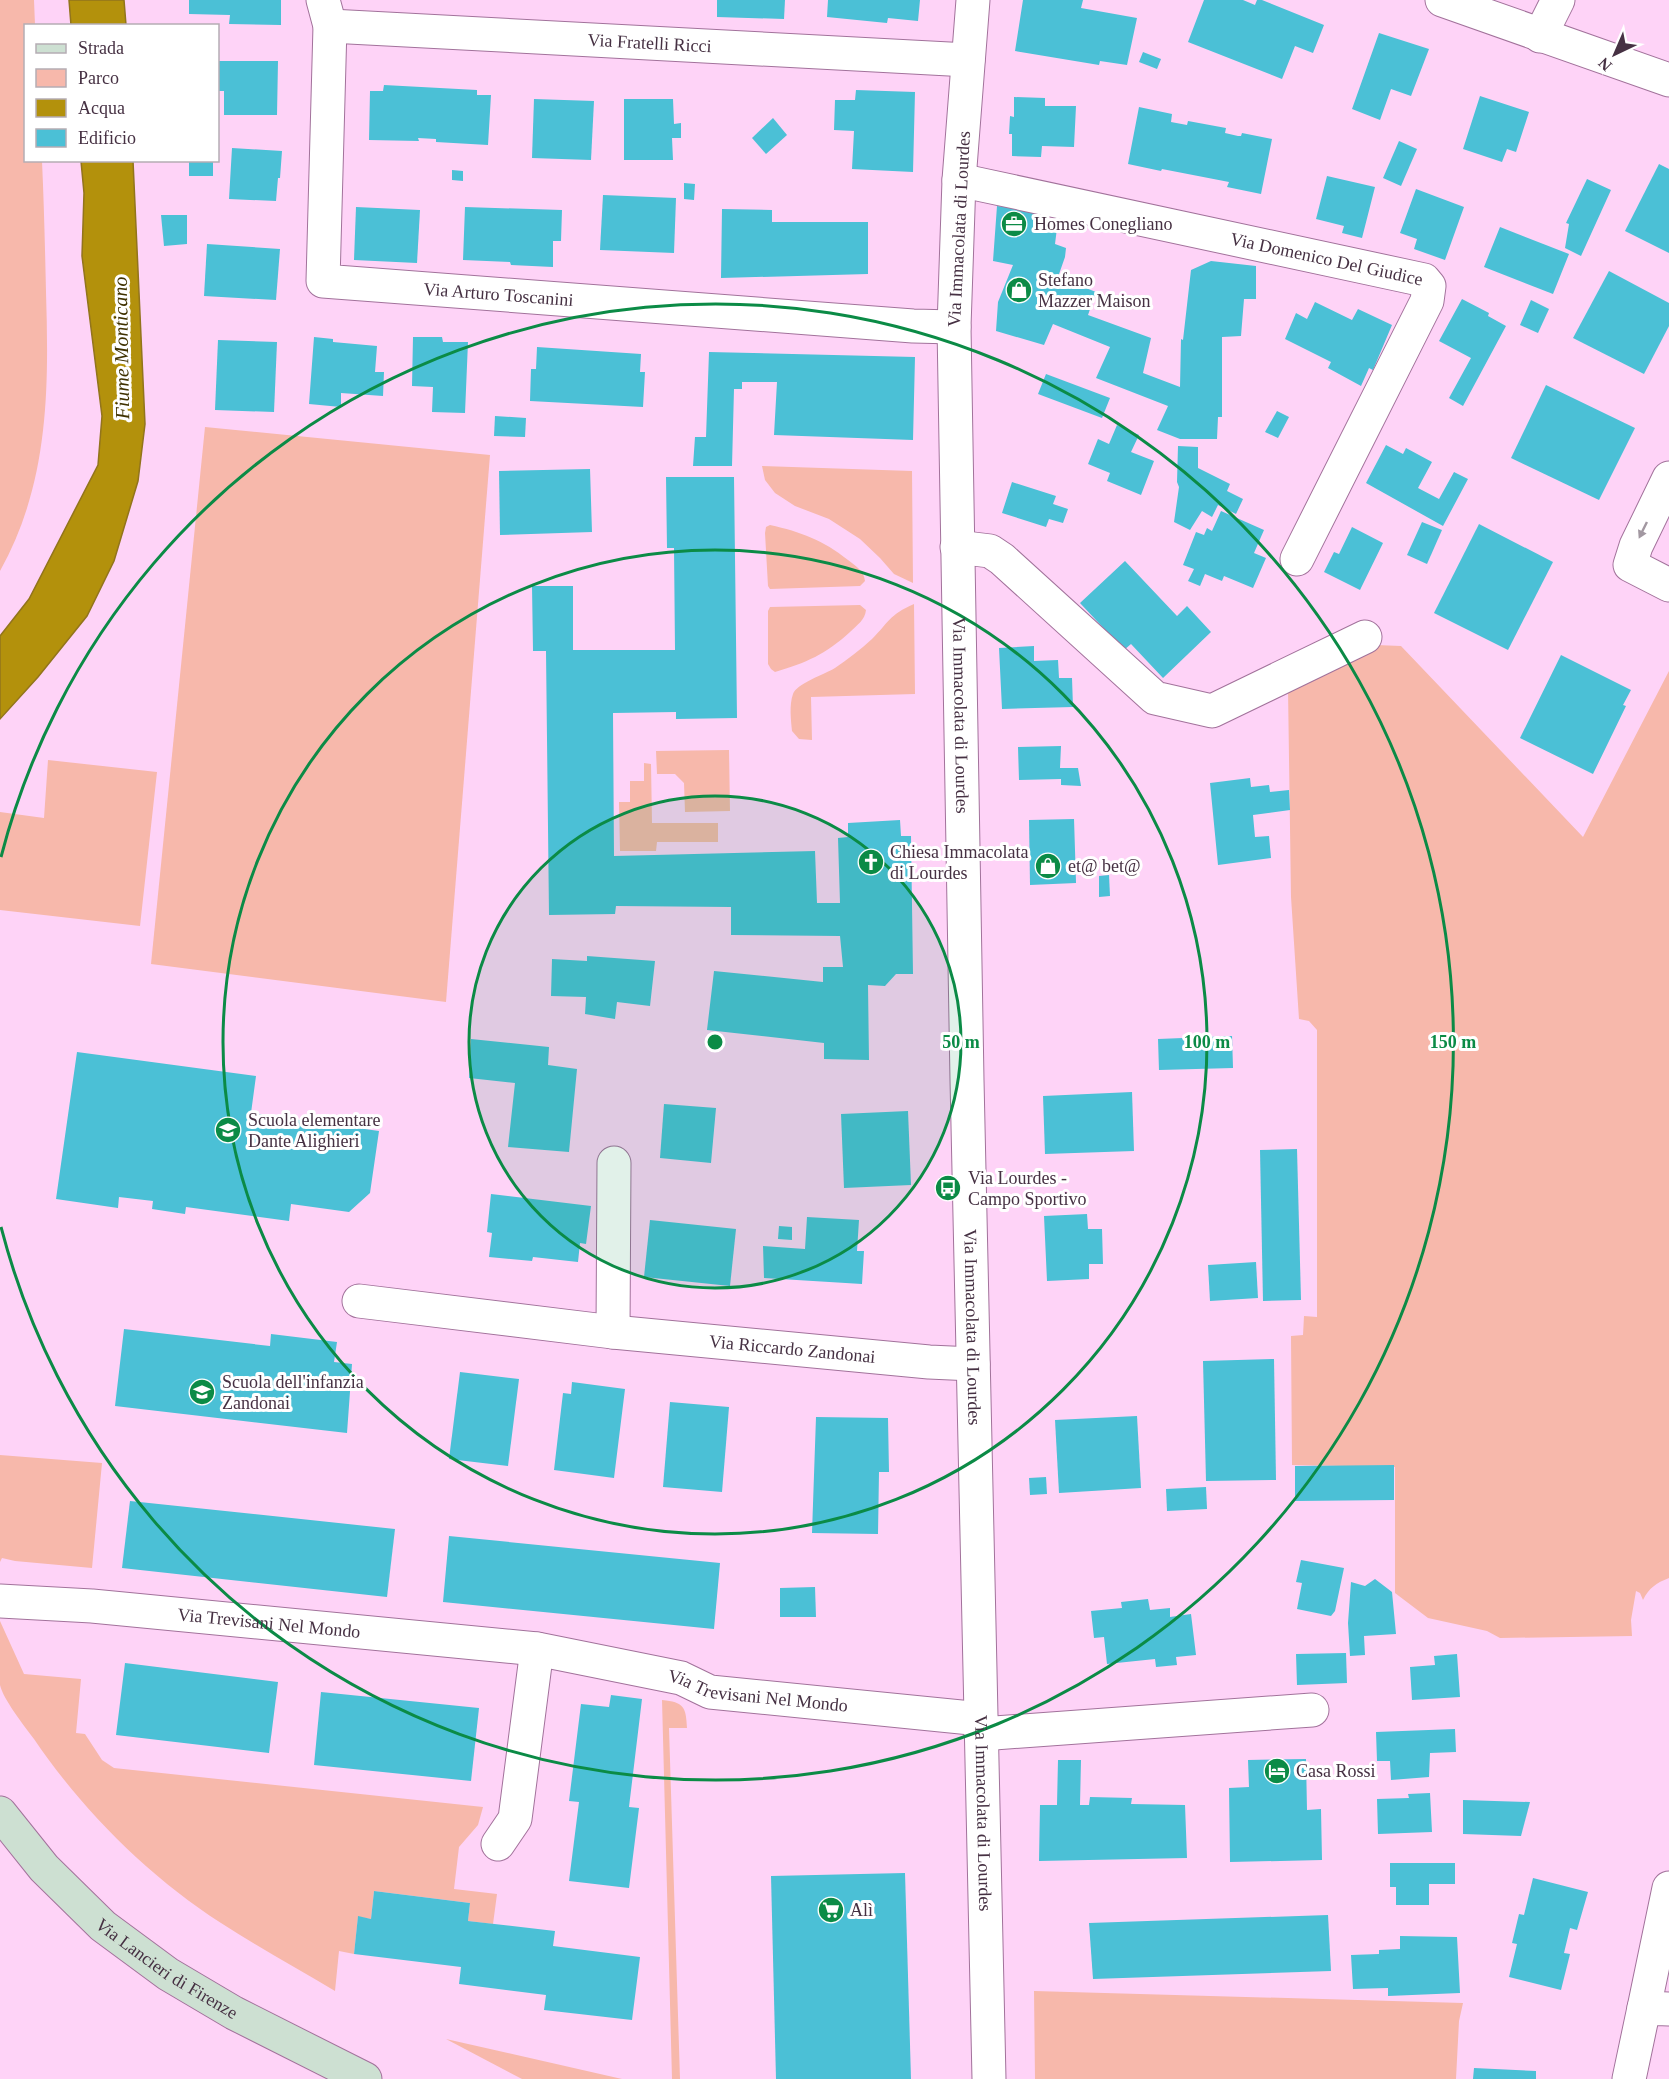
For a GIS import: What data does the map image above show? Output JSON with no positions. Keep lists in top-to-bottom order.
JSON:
{
  "streets": {
    "main road": ["Via Lancieri di Firenze"],
    "street": [
      "Via Fratelli Ricci",
      "Via Immacolata di Lourdes",
      "Via Domenico Del Giudice",
      "Via Arturo Toscanini",
      "Via Riccardo Zandonai",
      "Via Trevisani Nel Mondo"
    ]
  },
  "crossings": [
    ["Via Fratelli Ricci", "Via Immacolata di Lourdes"],
    ["Via Fratelli Ricci", "Via Arturo Toscanini"],
    ["Via Immacolata di Lourdes", "Via Domenico Del Giudice"],
    ["Via Immacolata di Lourdes", "Via Arturo Toscanini"],
    ["Via Immacolata di Lourdes", "Via Riccardo Zandonai"],
    ["Via Immacolata di Lourdes", "Via Trevisani Nel Mondo"]
  ],
  "water": ["Fiume Monticano"],
  "places": {
    "office": ["Homes Conegliano"],
    "shop": ["Stefano Mazzer Maison", "et@ bet@"],
    "church": ["Chiesa Immacolata di Lourdes"],
    "school or university": ["Scuola elementare Dante Alighieri", "Scuola dell'infanzia Zandonai"],
    "bus stop": ["Via Lourdes - Campo Sportivo"],
    "hotel": ["Casa Rossi"],
    "supermarket": ["Alì"]
  },
  "legend": [
    "Strada",
    "Parco",
    "Acqua",
    "Edificio"
  ],
  "north": "bottom left",
  "rings": ["50 m", "100 m", "150 m"]
}
